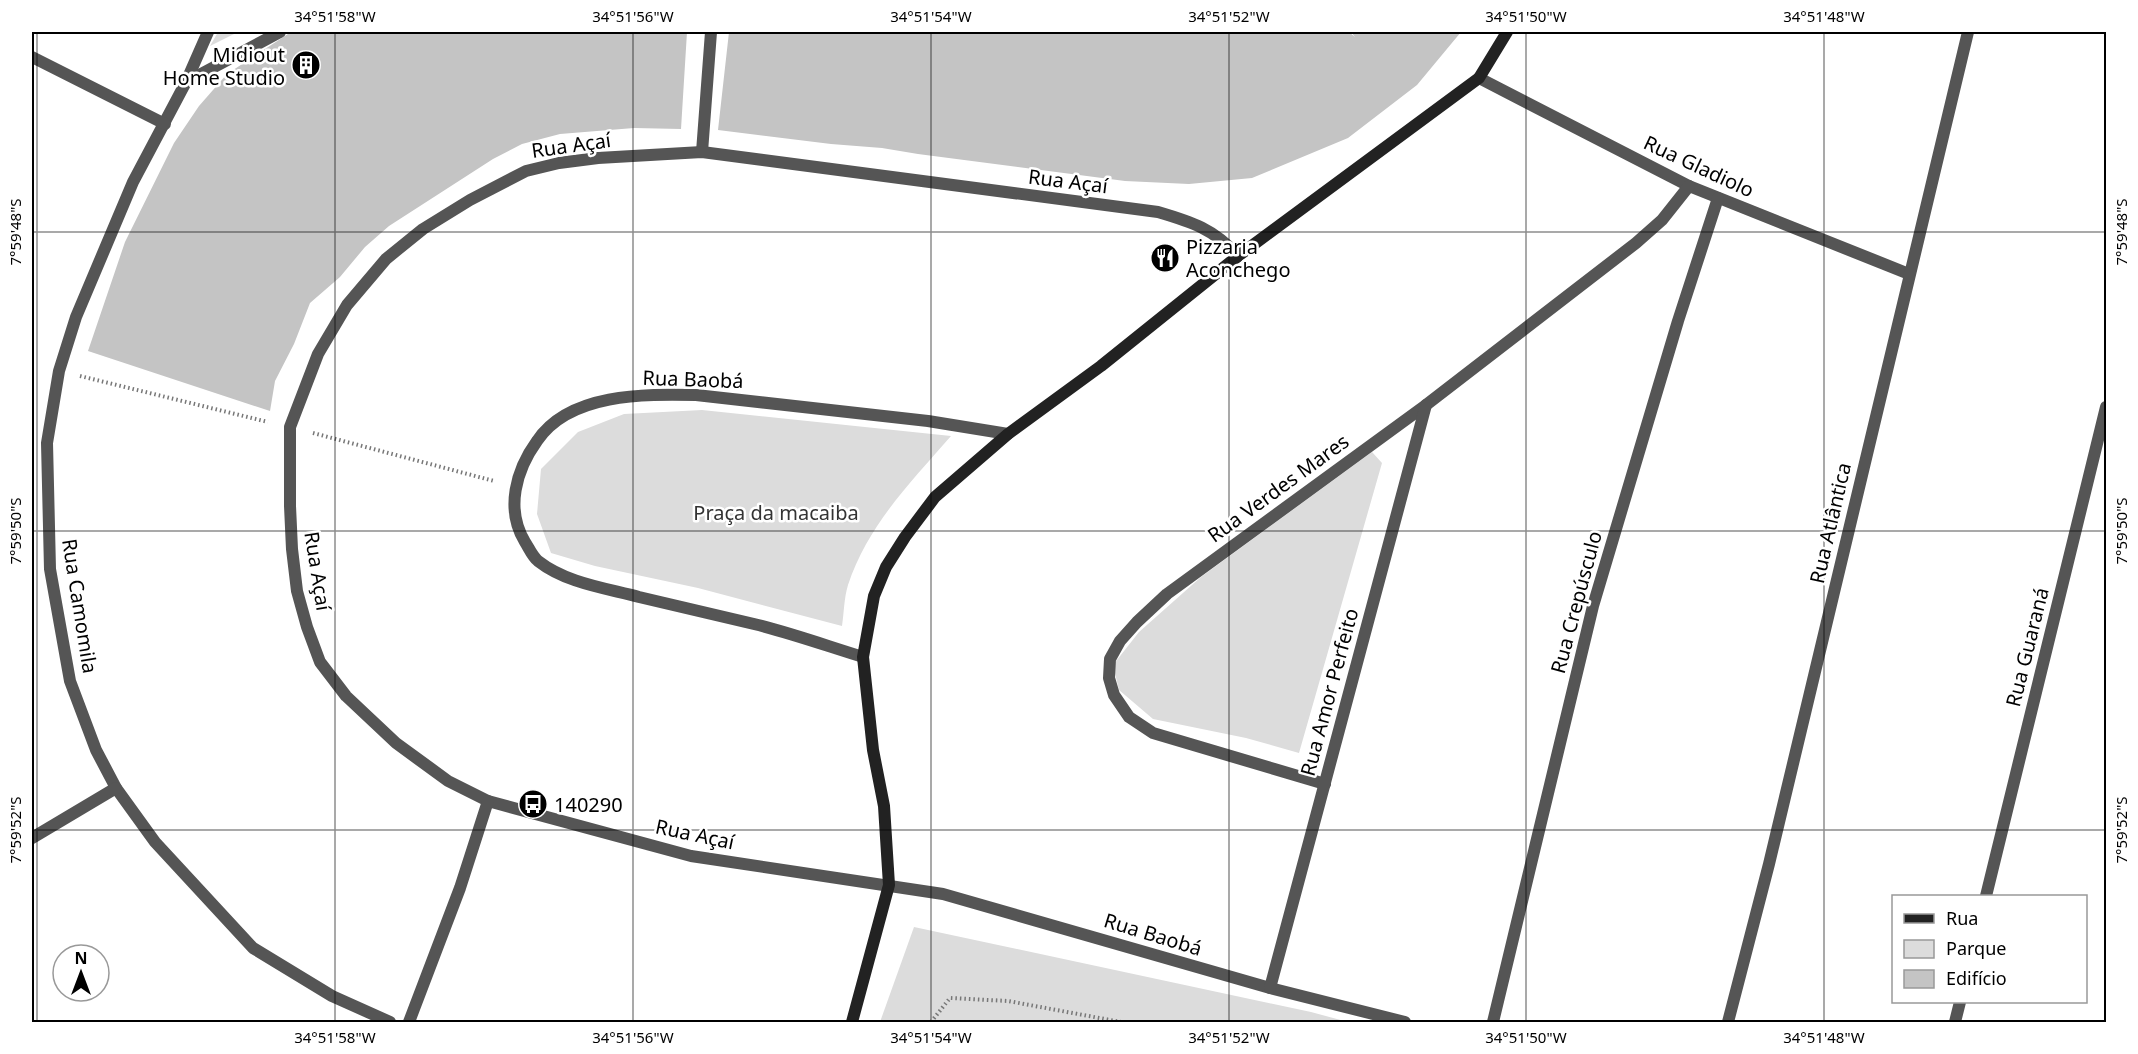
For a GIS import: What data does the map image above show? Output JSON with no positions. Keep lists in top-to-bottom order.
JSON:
{
  "streets": {
    "street": [
      "Rua Açaí",
      "Rua Gladiolo",
      "Rua Baobá",
      "Rua Verdes Mares",
      "Rua Atlântica",
      "Rua Crepúsculo",
      "Rua Camomila",
      "Rua Guaraná",
      "Rua Amor Perfeito"
    ]
  },
  "crossings": [
    ["Rua Açaí", "Rua Baobá"],
    ["Rua Gladiolo", "Rua Verdes Mares"],
    ["Rua Gladiolo", "Rua Atlântica"],
    ["Rua Gladiolo", "Rua Crepúsculo"],
    ["Rua Baobá", "Rua Amor Perfeito"],
    ["Rua Verdes Mares", "Rua Amor Perfeito"]
  ],
  "parks": ["Praça da macaiba"],
  "places": {
    "building": ["Midiout Home Studio"],
    "restaurant": ["Pizzaria Aconchego"],
    "bus stop": ["140290"]
  },
  "legend": ["Rua", "Parque", "Edifício"],
  "north": "top",
  "coordinates": [
    "34°51'58\"W",
    "34°51'56\"W",
    "34°51'54\"W",
    "34°51'52\"W",
    "34°51'50\"W",
    "34°51'48\"W",
    "7°59'48\"S",
    "7°59'50\"S",
    "7°59'52\"S"
  ]
}
